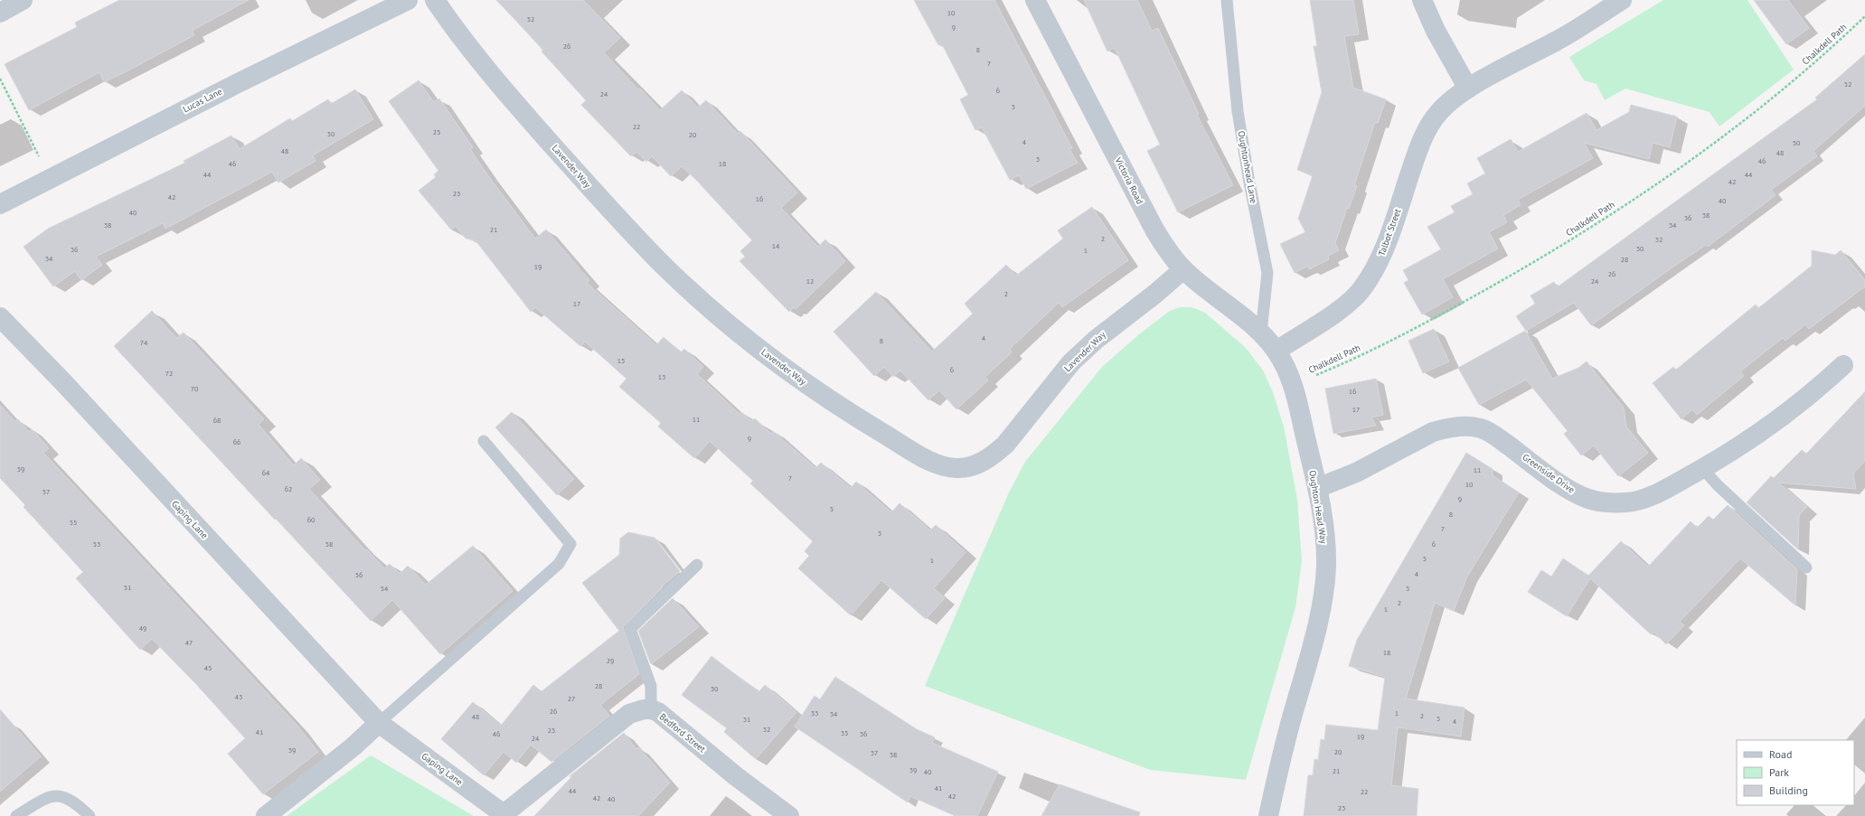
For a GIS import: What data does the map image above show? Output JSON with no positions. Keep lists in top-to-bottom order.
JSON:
{
  "streets": {
    "street": [
      "Lucas Lane",
      "Lavender Way",
      "Victoria Road",
      "Talbot Street",
      "Greenside Drive",
      "Oughton Head Way",
      "Gaping Lane",
      "Bedford Street"
    ],
    "lane": ["Oughtonhead Lane"],
    "path": ["Chalkdell Path"]
  },
  "crossings": [
    ["Chalkdell Path", "Oughton Head Way"],
    ["Lavender Way", "Victoria Road"],
    ["Oughtonhead Lane", "Victoria Road"],
    ["Oughtonhead Lane", "Oughton Head Way"],
    ["Victoria Road", "Oughton Head Way"],
    ["Talbot Street", "Oughton Head Way"],
    ["Greenside Drive", "Oughton Head Way"],
    ["Gaping Lane", "Bedford Street"]
  ],
  "house_numbers": [
    "10",
    "52",
    "9",
    "26",
    "8",
    "7",
    "52",
    "6",
    "24",
    "5",
    "22",
    "25",
    "50",
    "20",
    "4",
    "50",
    "48",
    "48",
    "3",
    "46",
    "46",
    "18",
    "44",
    "44",
    "42",
    "23",
    "42",
    "16",
    "40",
    "40",
    "38",
    "36",
    "38",
    "34",
    "21",
    "2",
    "32",
    "14",
    "30",
    "36",
    "1",
    "34",
    "28",
    "19",
    "26",
    "12",
    "24",
    "2",
    "17",
    "4",
    "8",
    "74",
    "15",
    "6",
    "72",
    "13",
    "70",
    "16",
    "17",
    "11",
    "68",
    "9",
    "66",
    "59",
    "11",
    "64",
    "7",
    "10",
    "62",
    "57",
    "9",
    "5",
    "8",
    "60",
    "55",
    "7",
    "3",
    "53",
    "58",
    "6",
    "5",
    "1",
    "4",
    "56",
    "51",
    "54",
    "3",
    "2",
    "1",
    "49",
    "47",
    "18",
    "29",
    "45",
    "28",
    "30",
    "43",
    "27",
    "26",
    "33",
    "1",
    "34",
    "2",
    "48",
    "3",
    "31",
    "4",
    "32",
    "25",
    "41",
    "35",
    "46",
    "36",
    "19",
    "24",
    "39",
    "20",
    "37",
    "38",
    "39",
    "21",
    "40",
    "41",
    "44",
    "22",
    "42",
    "42",
    "40",
    "23"
  ],
  "legend": ["Road", "Park", "Building"]
}
